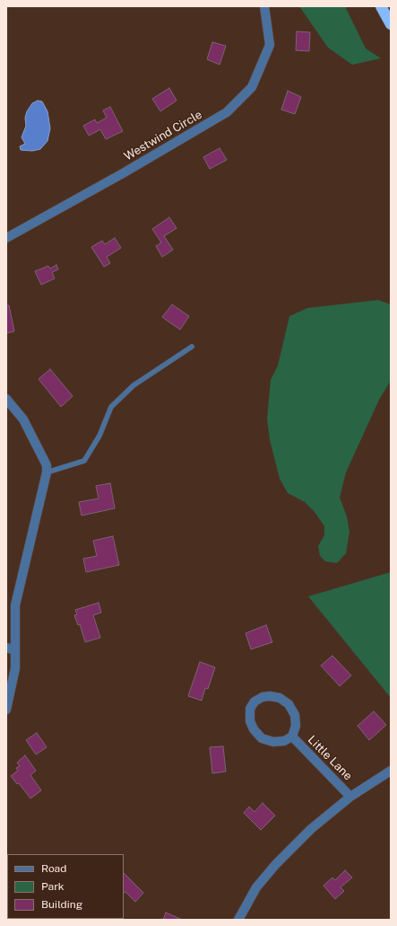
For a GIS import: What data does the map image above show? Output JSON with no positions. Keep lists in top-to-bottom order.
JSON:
{
  "streets": {
    "street": ["Westwind Circle", "Little Lane"]
  },
  "legend": ["Road", "Park", "Building"]
}
